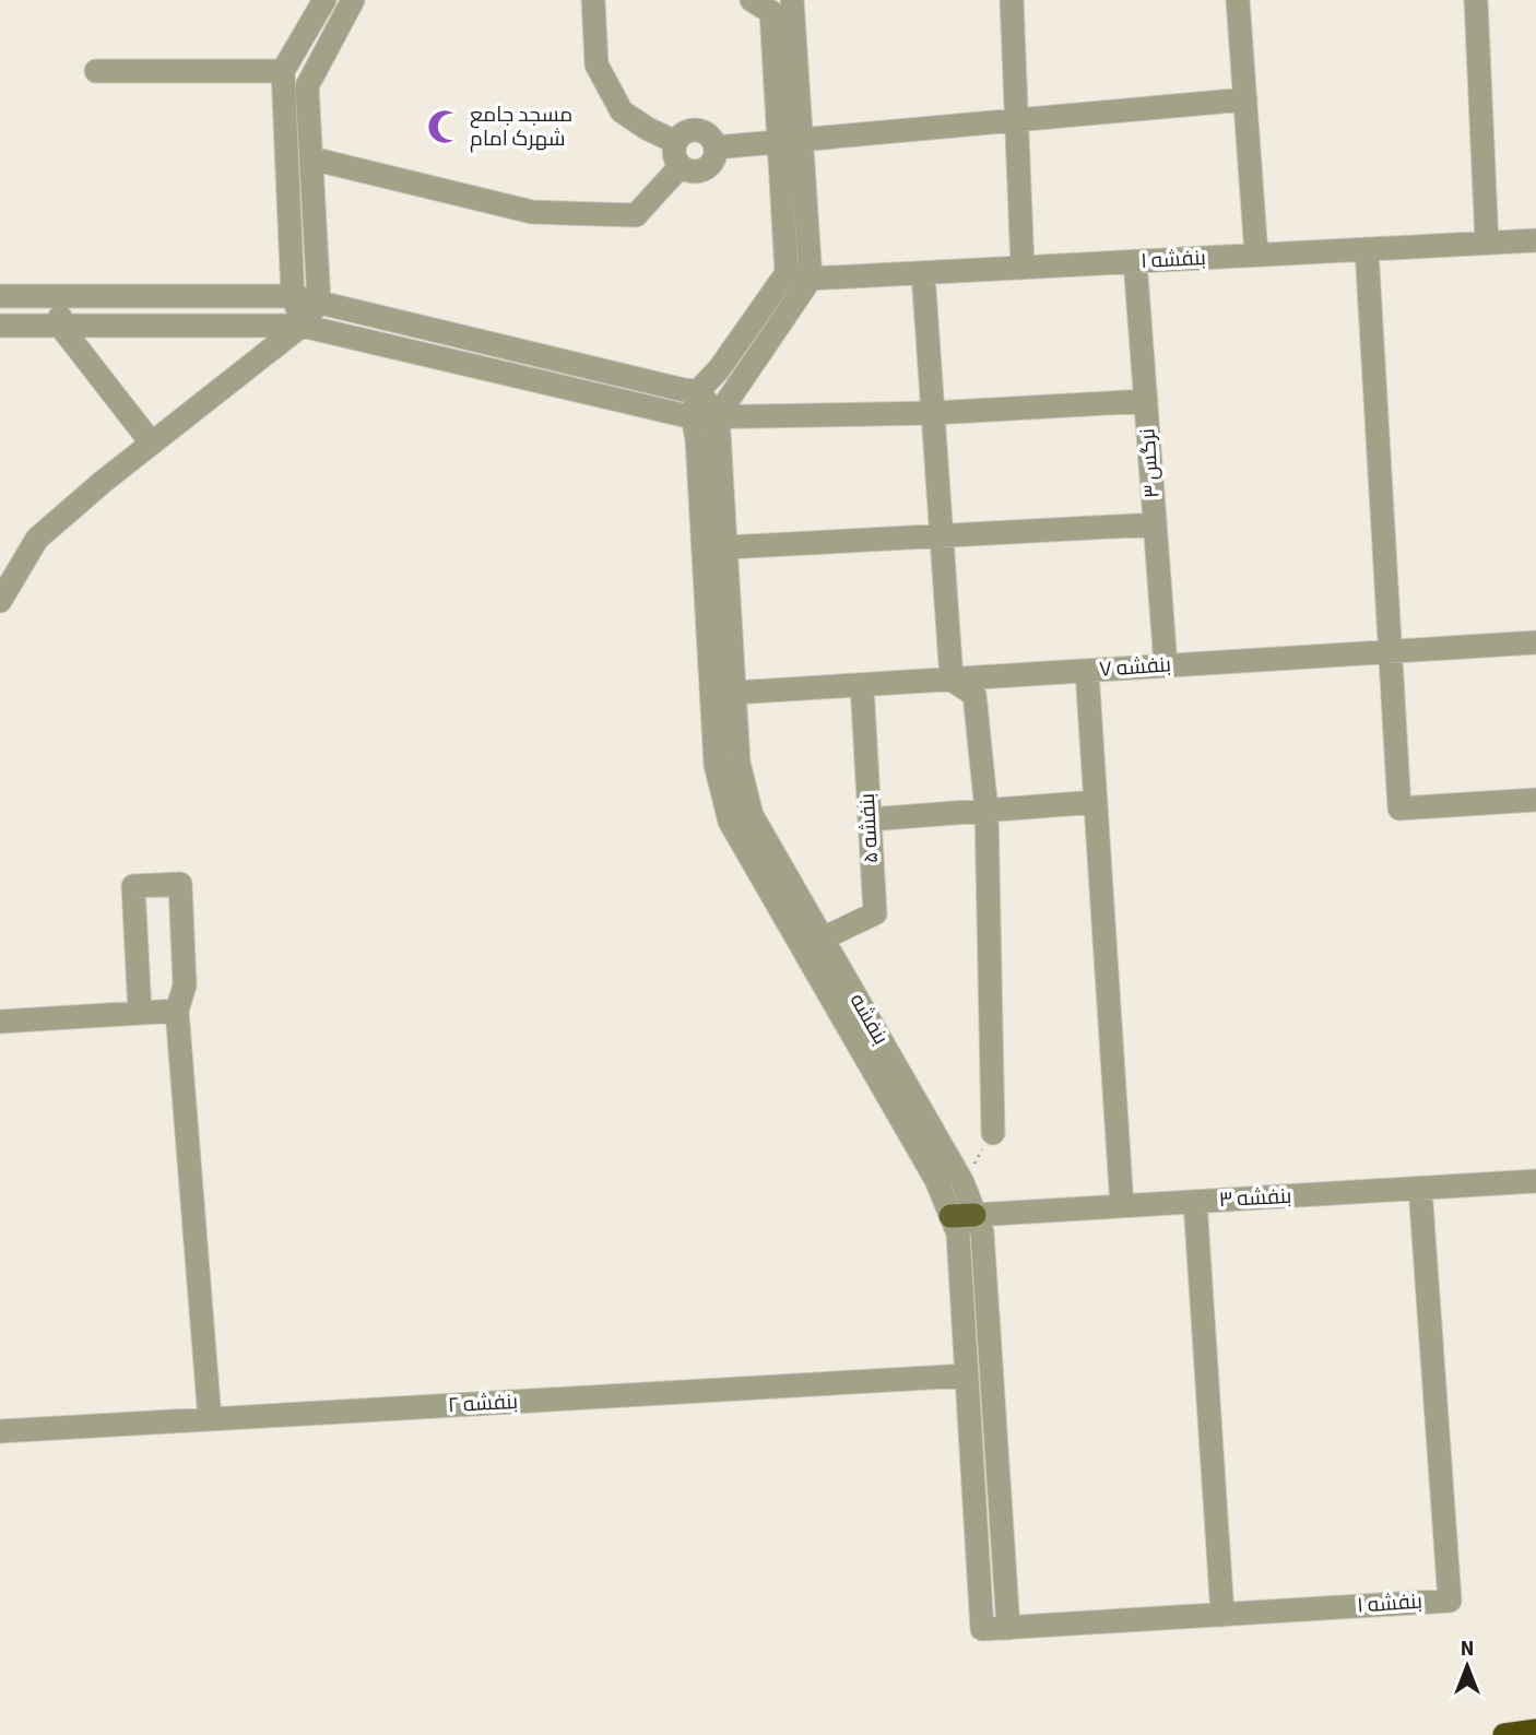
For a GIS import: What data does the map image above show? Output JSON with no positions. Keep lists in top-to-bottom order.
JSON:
{
  "streets": {
    "street": [
      "بنفشه ۱",
      "نرگس ۳",
      "بنفشه ۷",
      "بنفشه ۵",
      "بنفشه",
      "بنفشه ۳",
      "بنفشه ۲"
    ]
  },
  "crossings": [
    ["بنفشه ۱", "نرگس ۳"],
    ["بنفشه ۱", "بنفشه"],
    ["بنفشه ۱", "بنفشه ۳"],
    ["نرگس ۳", "بنفشه ۷"],
    ["بنفشه ۷", "بنفشه ۵"],
    ["بنفشه ۷", "بنفشه"],
    ["بنفشه ۵", "بنفشه"],
    ["بنفشه", "بنفشه ۳"],
    ["بنفشه", "بنفشه ۲"]
  ],
  "places": {
    "mosque": ["مسجد جامع شهرک امام"]
  },
  "north": "top"
}
